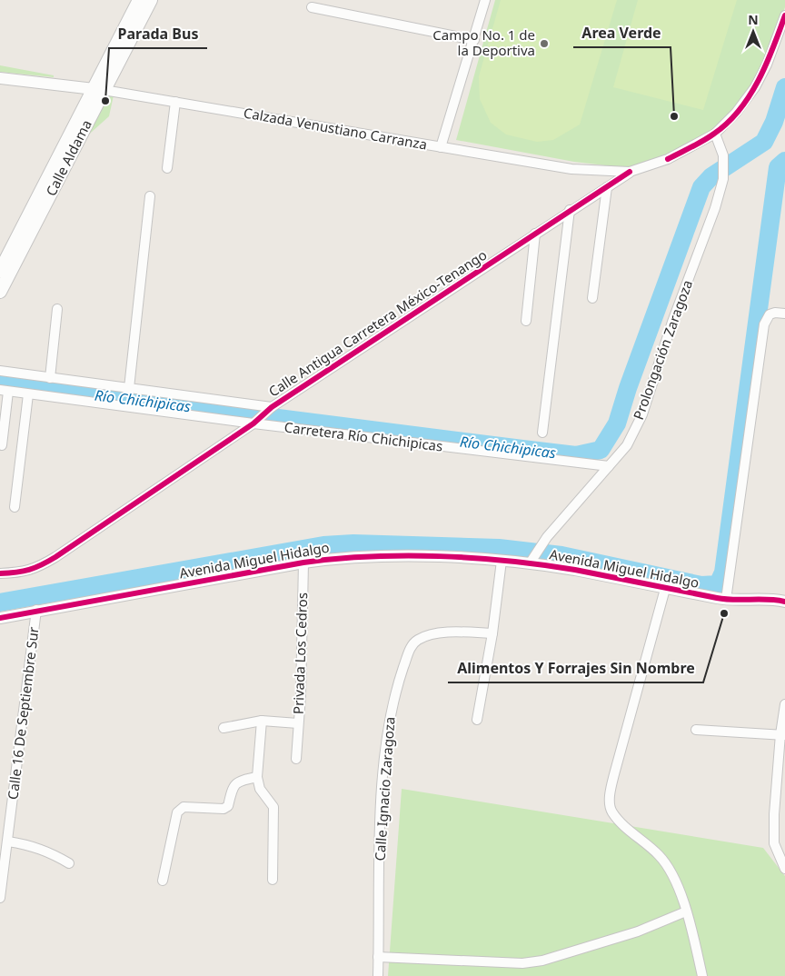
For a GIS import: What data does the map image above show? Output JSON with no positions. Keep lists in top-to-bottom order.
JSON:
{
  "streets": {
    "main road": ["Calle Aldama"],
    "street": [
      "Calzada Venustiano Carranza",
      "Calle Antigua Carretera México-Tenango",
      "Prolongación Zaragoza",
      "Carretera Río Chichipicas",
      "Avenida Miguel Hidalgo",
      "Privada Los Cedros",
      "Calle 16 De Septiembre Sur",
      "Calle Ignacio Zaragoza"
    ]
  },
  "crossings": [
    ["Calzada Venustiano Carranza", "Calle Aldama"],
    ["Calzada Venustiano Carranza", "Calle Antigua Carretera México-Tenango"],
    ["Calzada Venustiano Carranza", "Prolongación Zaragoza"],
    ["Calle Antigua Carretera México-Tenango", "Carretera Río Chichipicas"],
    ["Prolongación Zaragoza", "Carretera Río Chichipicas"],
    ["Prolongación Zaragoza", "Avenida Miguel Hidalgo"],
    ["Avenida Miguel Hidalgo", "Privada Los Cedros"],
    ["Avenida Miguel Hidalgo", "Calle 16 De Septiembre Sur"]
  ],
  "water": ["Río Chichipicas"],
  "places": [
    "Campo No. 1 de la Deportiva",
    "Parada Bus",
    "Area Verde",
    "Alimentos Y Forrajes Sin Nombre"
  ],
  "north": "top"
}
